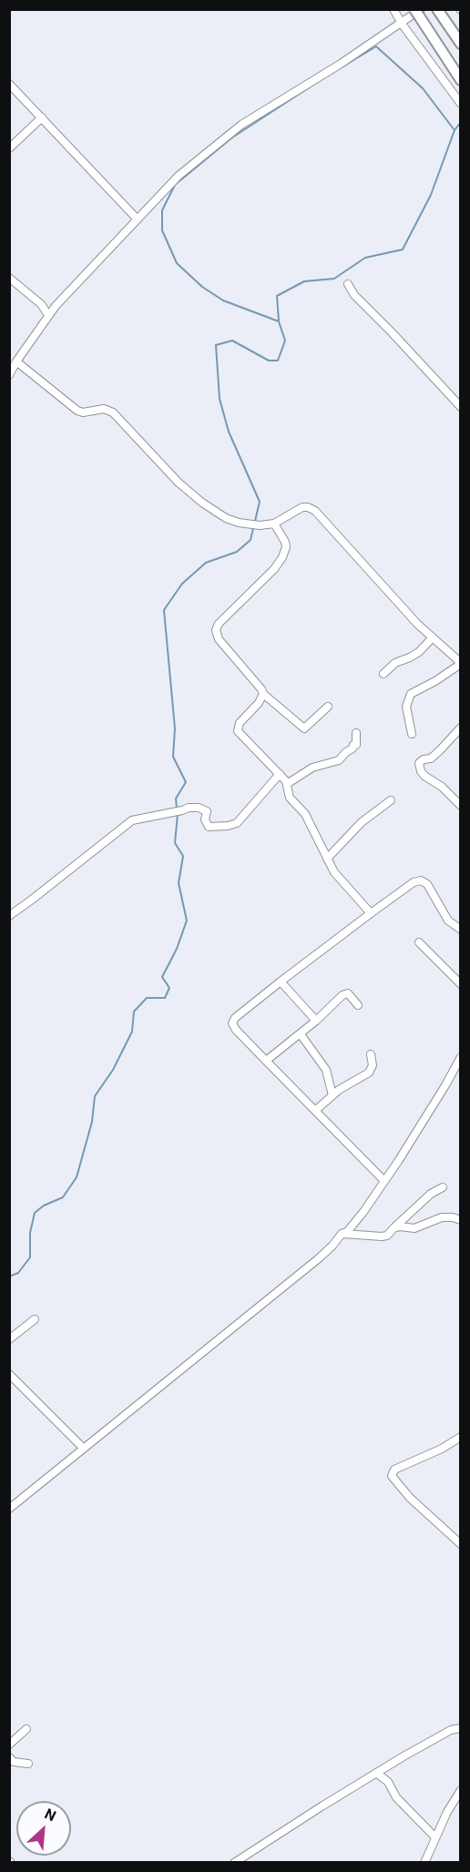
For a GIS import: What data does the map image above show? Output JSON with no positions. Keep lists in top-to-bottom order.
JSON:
{
  "north": "top right"
}
